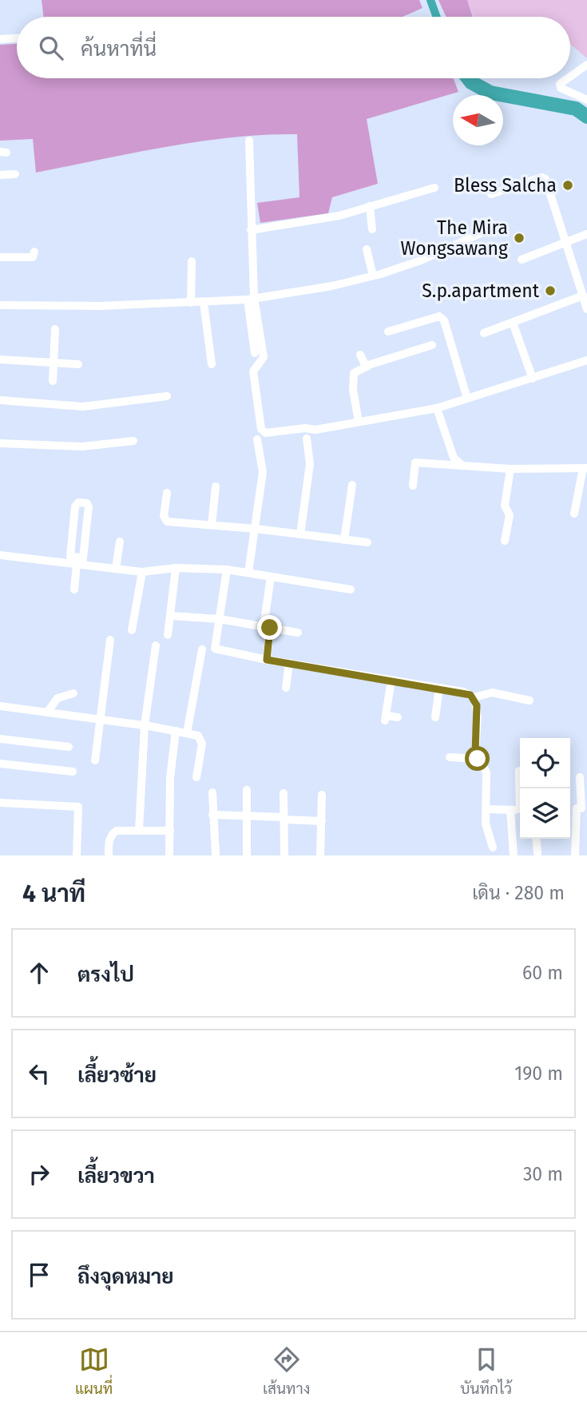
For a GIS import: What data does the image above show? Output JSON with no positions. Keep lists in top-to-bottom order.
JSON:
{
  "places": ["Bless Salcha", "The Mira Wongsawang", "S.p.apartment"],
  "north": "left",
  "page": {
    "search": "ค้นหาที่นี่",
    "heading": ["4 นาที", "เดิน · 280 m"],
    "list": [
      ["ตรงไป", "60 m"],
      ["เลี้ยวซ้าย", "190 m"],
      ["เลี้ยวขวา", "30 m"],
      "ถึงจุดหมาย"
    ],
    "nav": ["แผนที่", "เส้นทาง", "บันทึกไว้"]
  }
}
